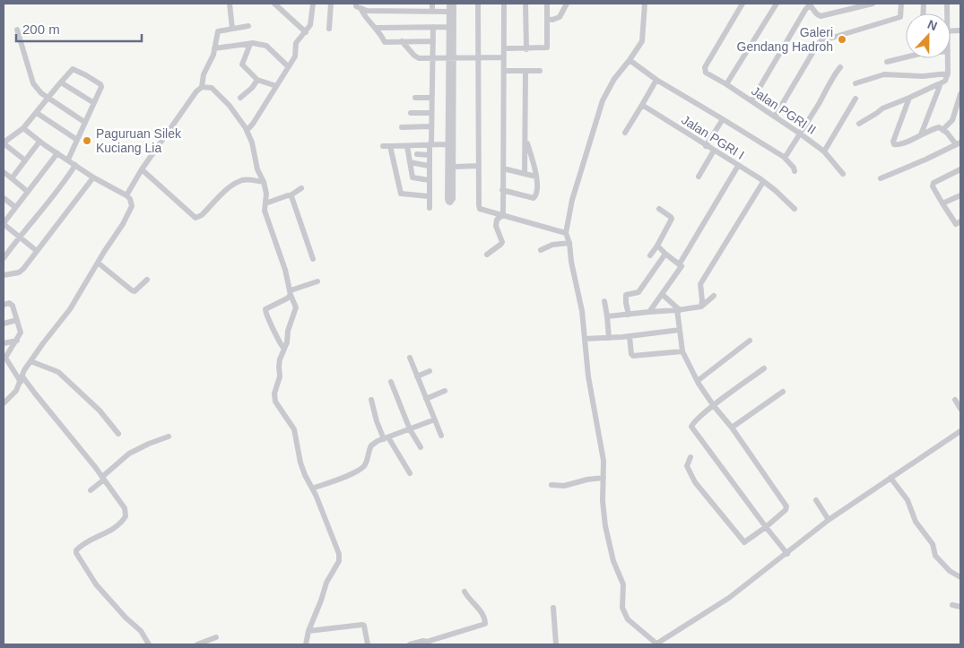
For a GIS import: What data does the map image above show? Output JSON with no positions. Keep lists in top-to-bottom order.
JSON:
{
  "streets": {
    "street": ["Jalan PGRI II", "Jalan PGRI I"]
  },
  "places": ["Galeri Gendang Hadroh", "Paguruan Silek Kuciang Lia"],
  "scale_bar": "200 m",
  "north": "top"
}
